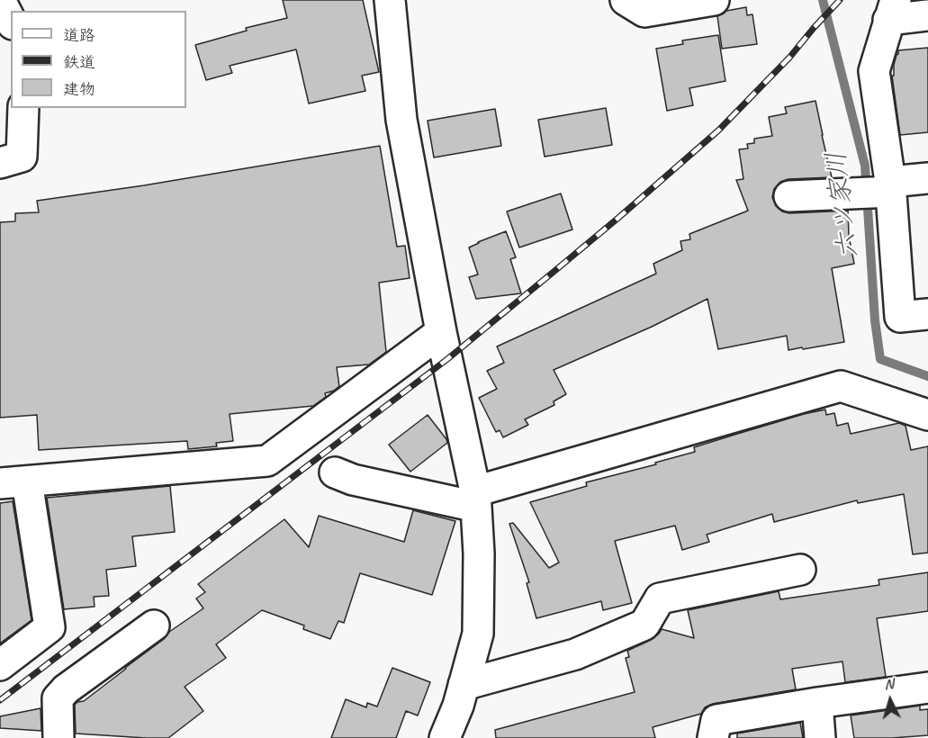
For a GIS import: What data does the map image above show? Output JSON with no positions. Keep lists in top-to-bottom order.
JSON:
{
  "water": ["六ツ家川"],
  "legend": ["道路", "鉄道", "建物"],
  "north": "top"
}
